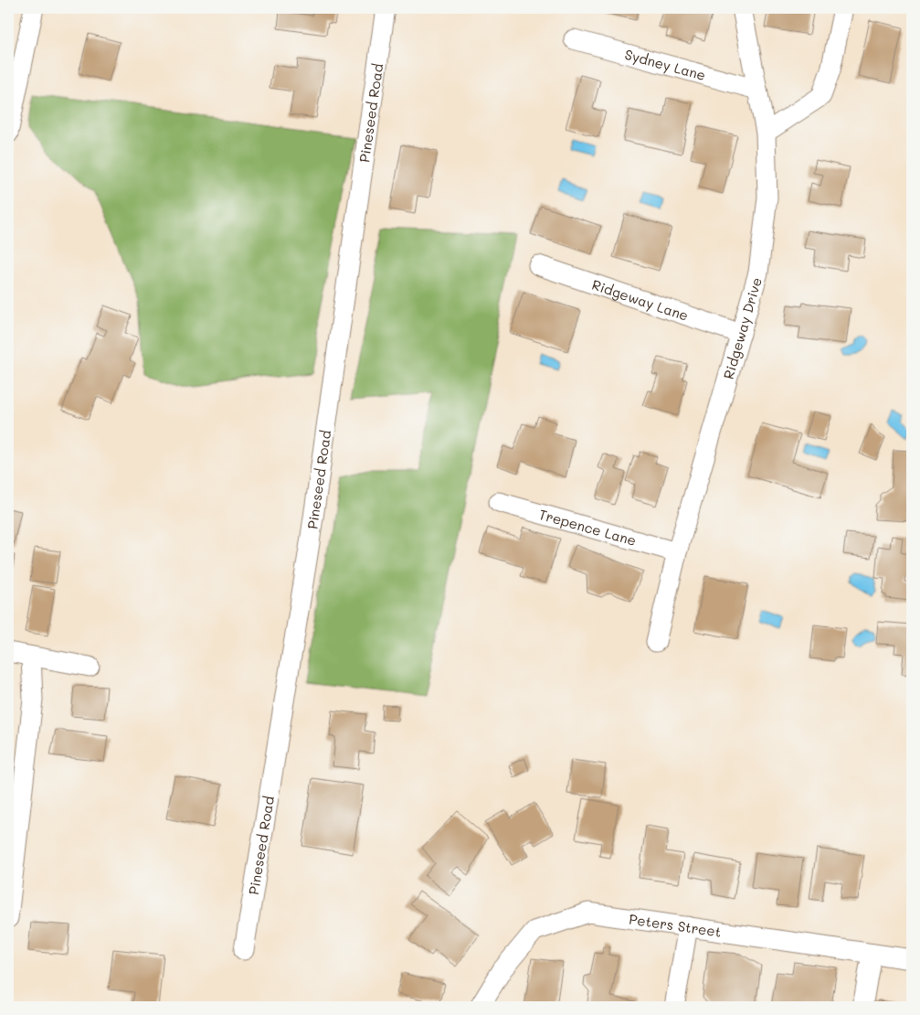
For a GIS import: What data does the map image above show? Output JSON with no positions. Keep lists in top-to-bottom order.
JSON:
{
  "streets": {
    "street": [
      "Sydney Lane",
      "Pineseed Road",
      "Ridgeway Lane",
      "Ridgeway Drive",
      "Trepence Lane",
      "Peters Street"
    ]
  },
  "crossings": [
    ["Sydney Lane", "Ridgeway Drive"],
    ["Ridgeway Lane", "Ridgeway Drive"],
    ["Ridgeway Drive", "Trepence Lane"]
  ]
}
